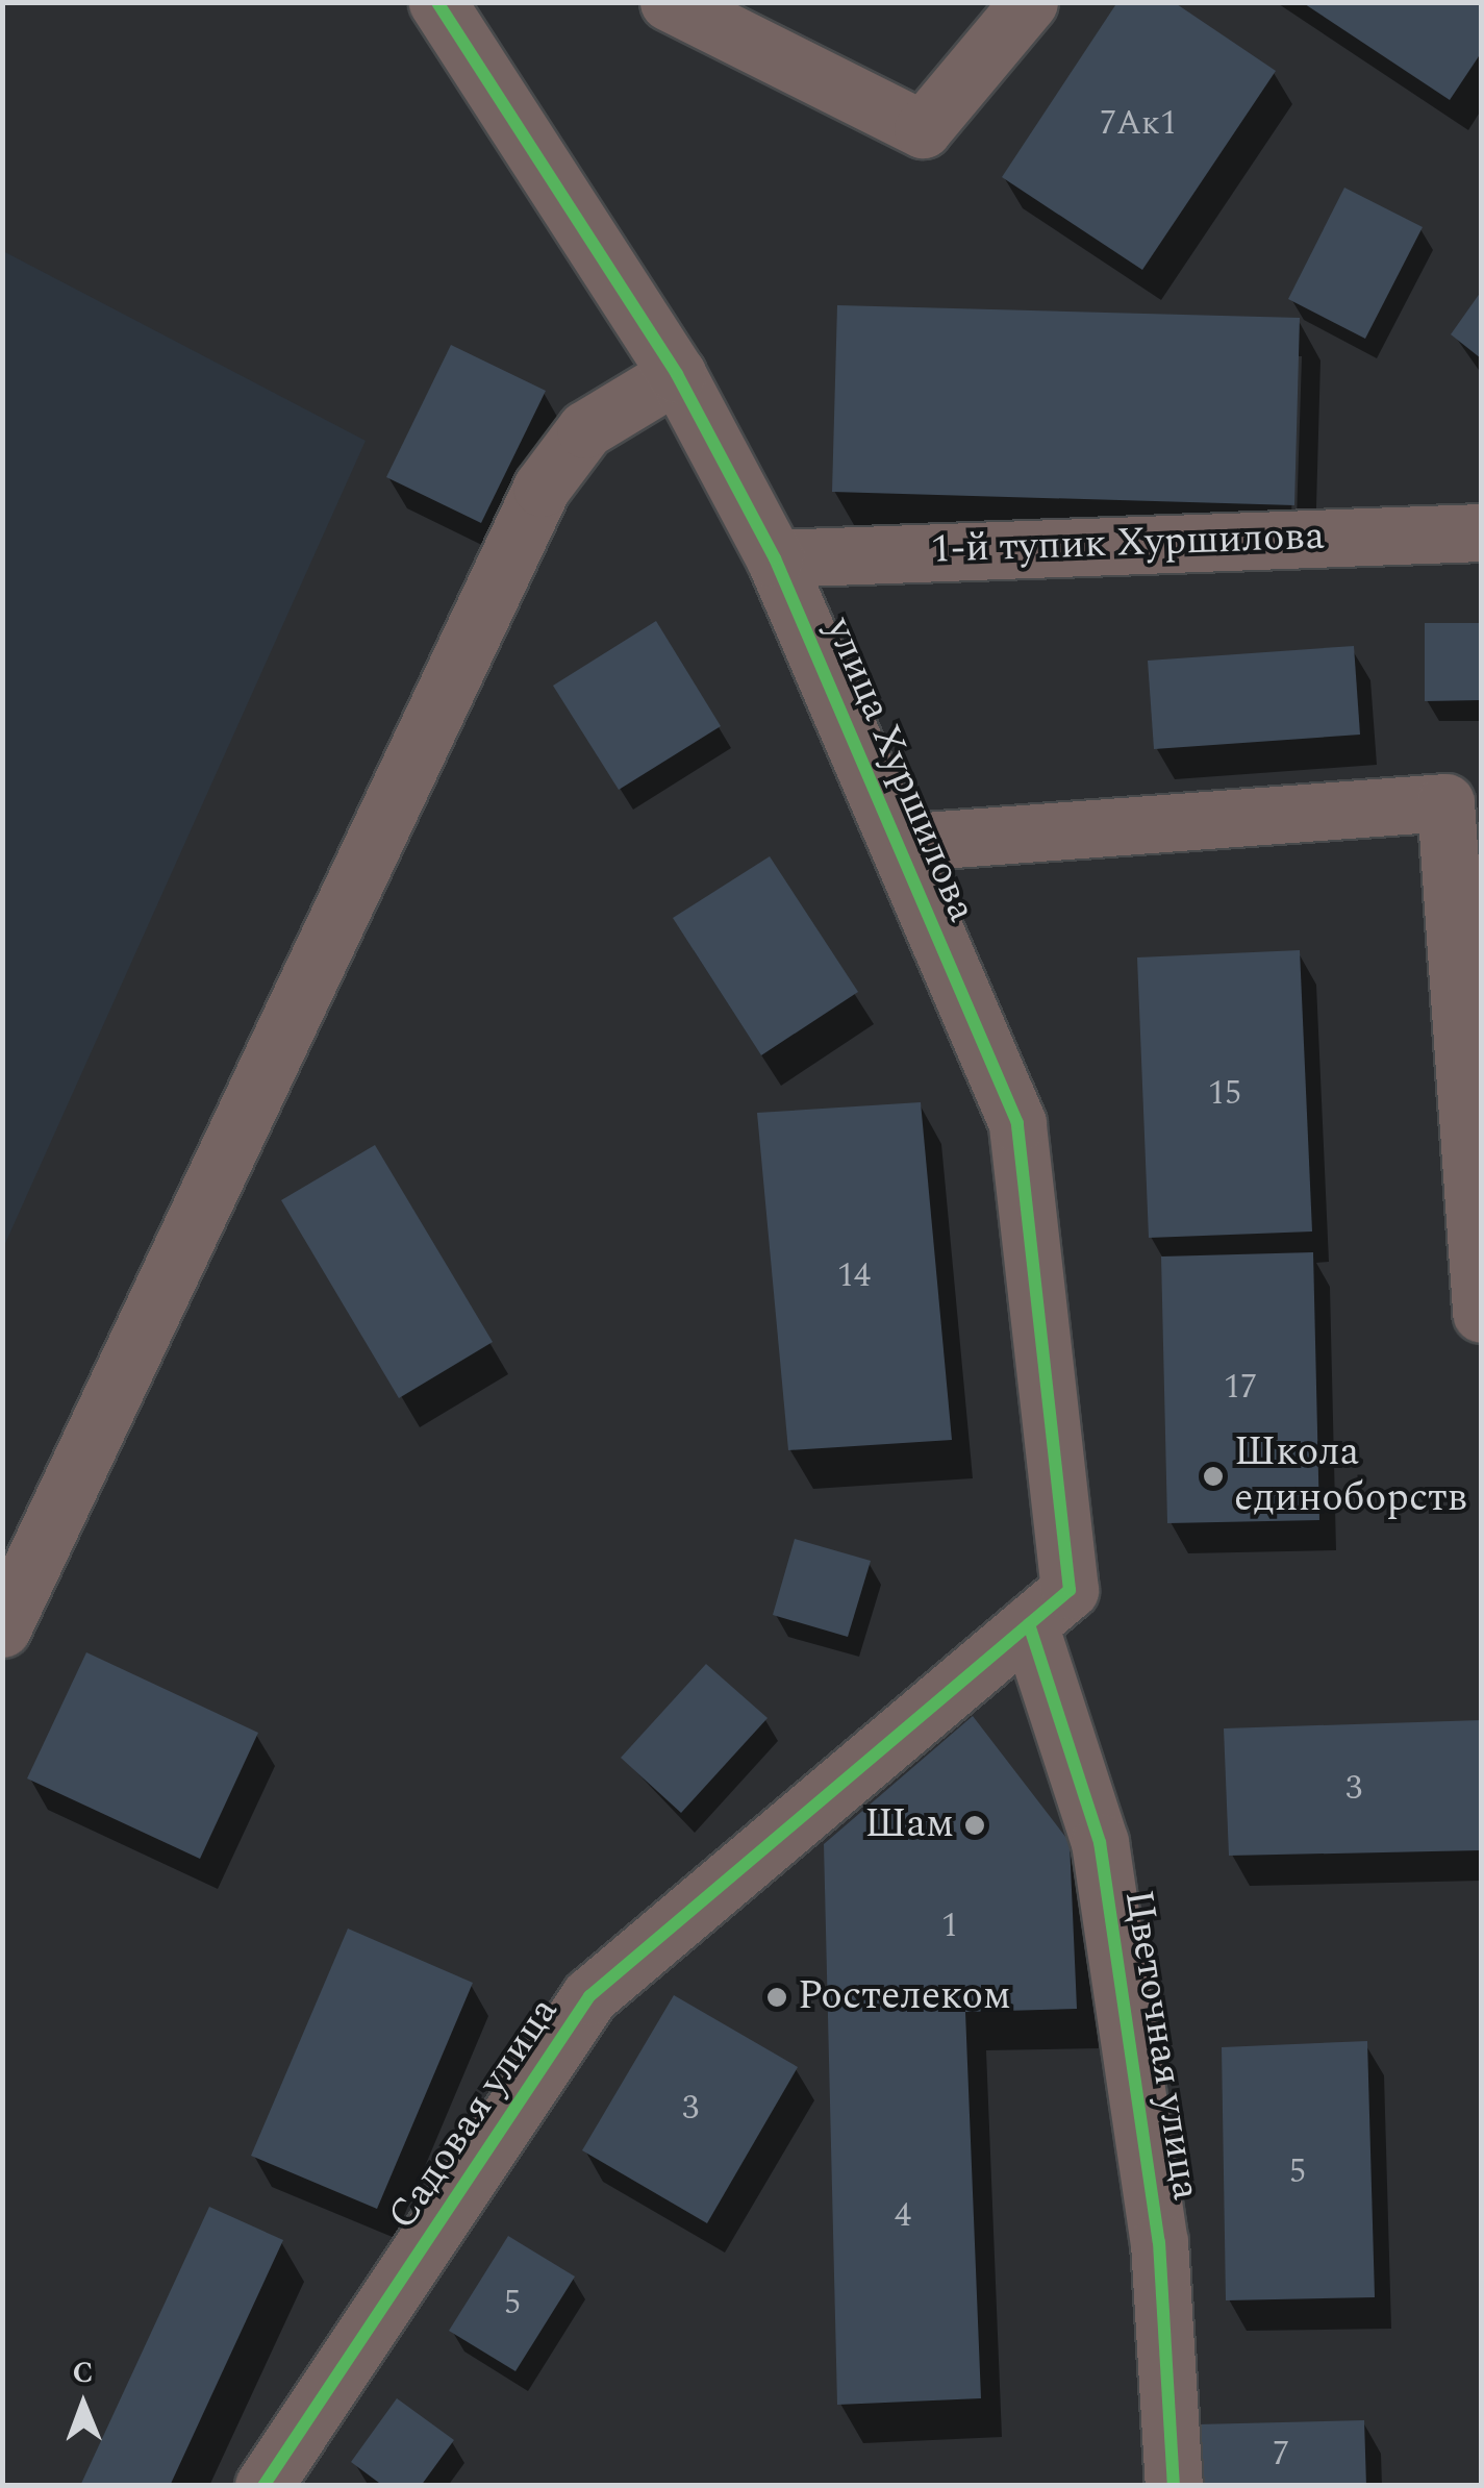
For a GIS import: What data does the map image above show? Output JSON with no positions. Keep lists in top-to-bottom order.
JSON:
{
  "streets": {
    "street": [
      "1-й тупик Хуршилова",
      "улица Хуршилова",
      "Цветочная улица",
      "Садовая улица"
    ]
  },
  "crossings": [
    ["1-й тупик Хуршилова", "улица Хуршилова"],
    ["улица Хуршилова", "Цветочная улица"],
    ["улица Хуршилова", "Садовая улица"],
    ["Цветочная улица", "Садовая улица"]
  ],
  "places": ["Школа единоборств", "Шам", "Ростелеком"],
  "house_numbers": [
    "7Ак1",
    "15",
    "14",
    "17",
    "3",
    "1",
    "3",
    "5",
    "4",
    "5",
    "7"
  ],
  "north": "top"
}
